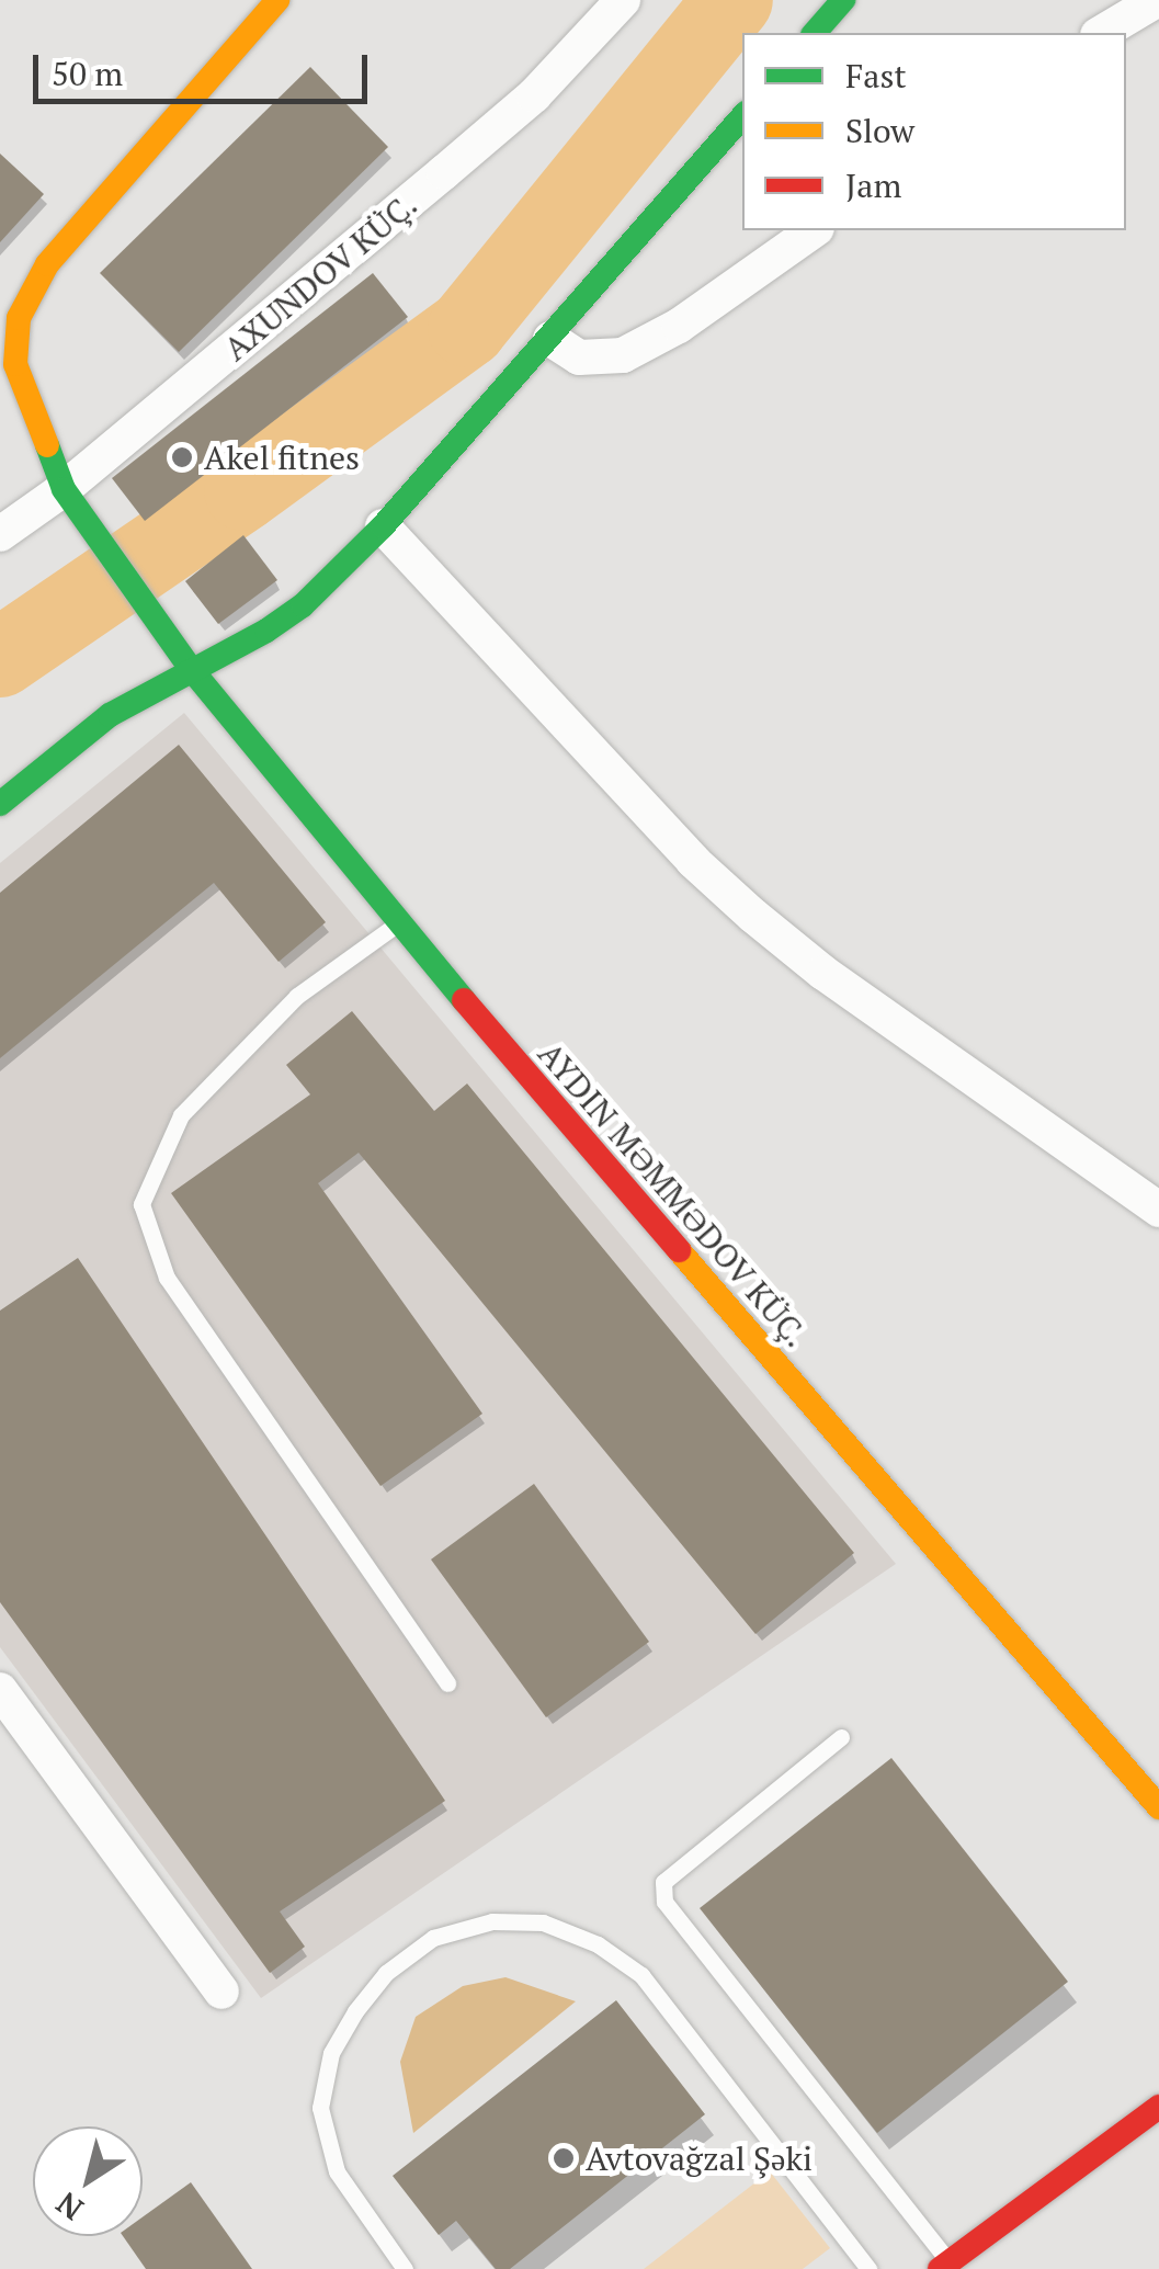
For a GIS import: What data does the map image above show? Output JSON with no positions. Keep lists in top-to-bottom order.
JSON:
{
  "streets": {
    "street": ["AXUNDOV KÜÇ."]
  },
  "places": ["Akel fitnes", "Avtovağzal Şəki"],
  "legend": ["Fast", "Slow", "Jam"],
  "scale_bar": "50 m",
  "north": "bottom left"
}
